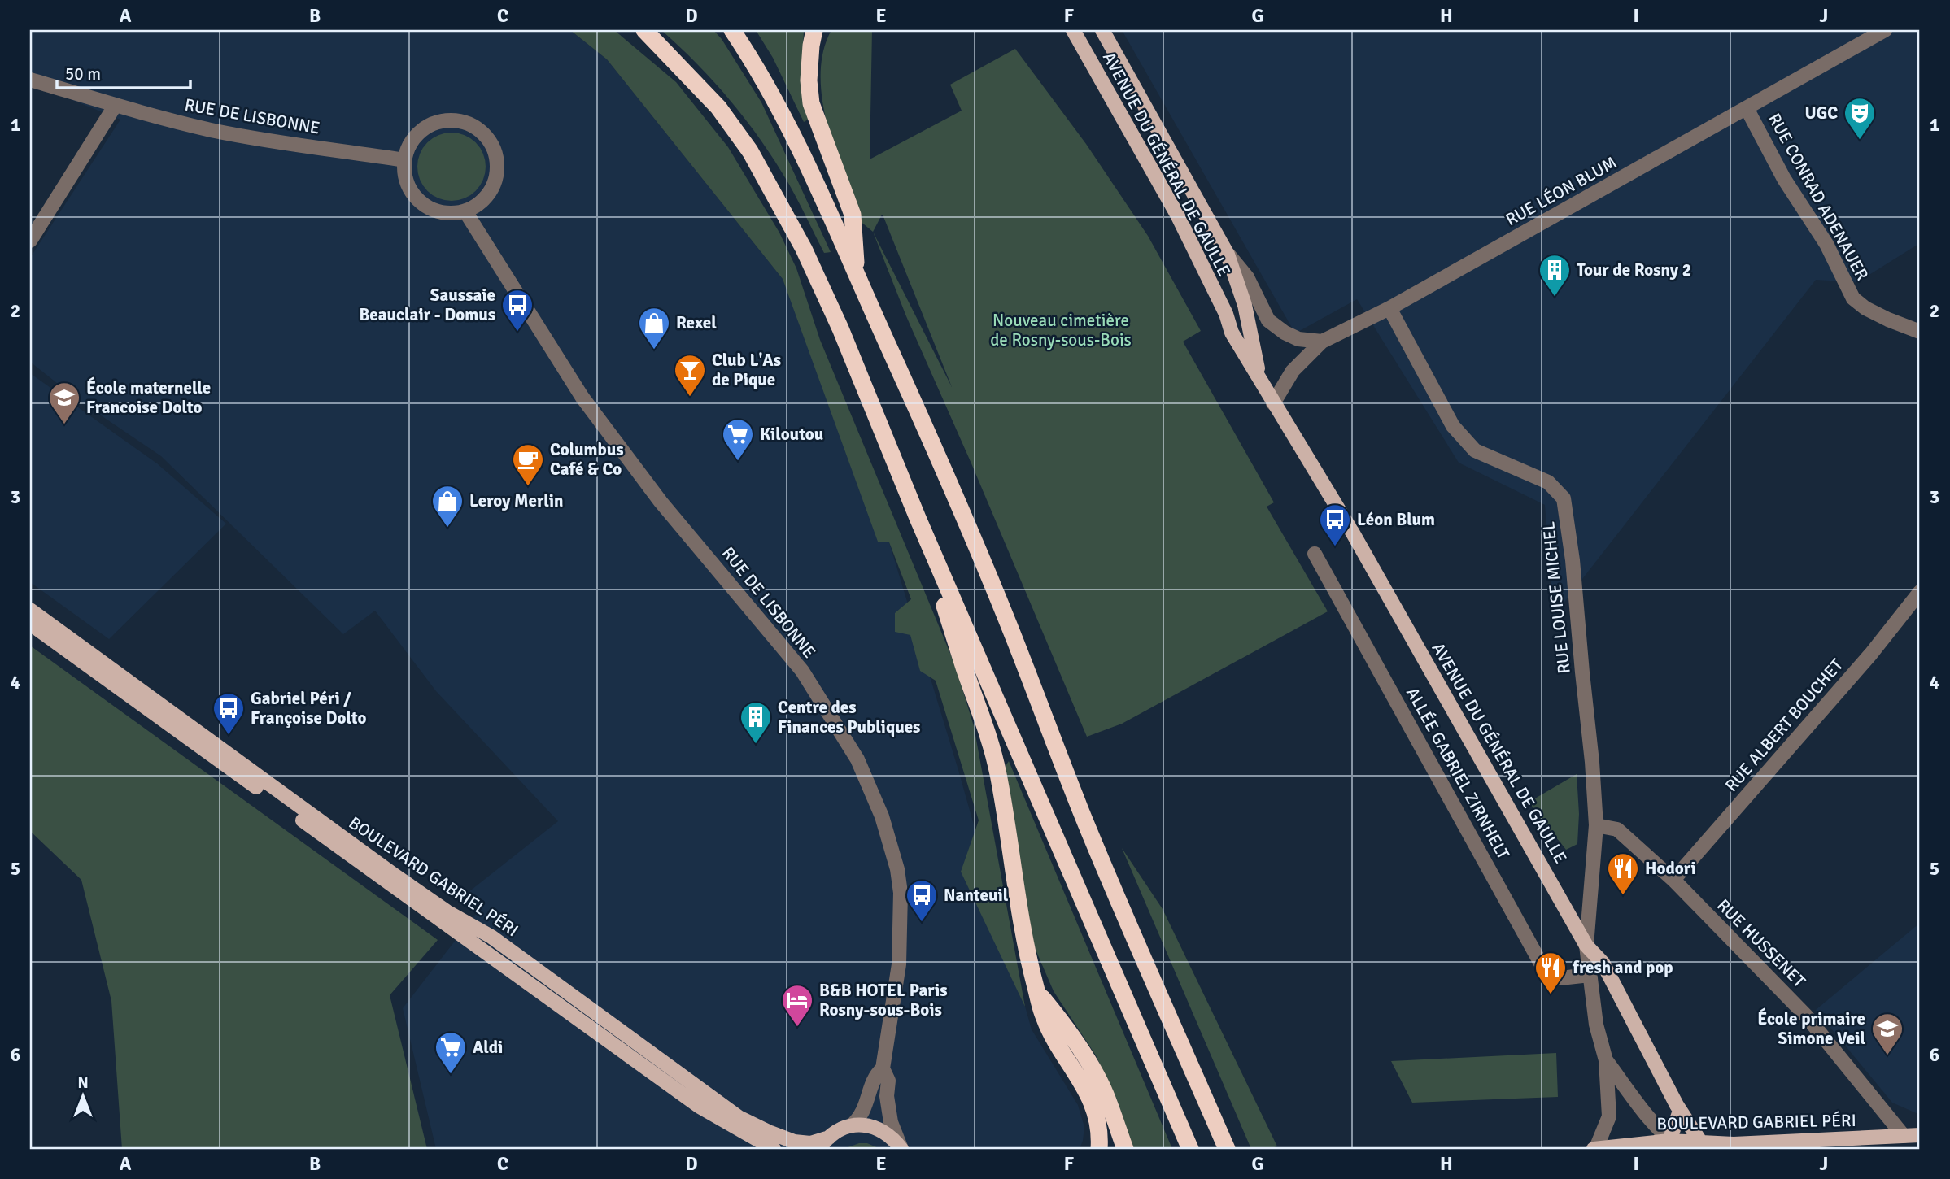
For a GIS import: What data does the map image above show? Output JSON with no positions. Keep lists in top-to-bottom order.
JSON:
{
  "streets": {
    "main road": ["AVENUE DU GÉNÉRAL DE GAULLE", "BOULEVARD GABRIEL PÉRI"],
    "street": [
      "RUE DE LISBONNE",
      "RUE LÉON BLUM",
      "RUE CONRAD ADENAUER",
      "RUE LOUISE MICHEL",
      "RUE ALBERT BOUCHET",
      "ALLÉE GABRIEL ZIRNHELT",
      "RUE HUSSENET"
    ]
  },
  "crossings": [
    ["RUE DE LISBONNE", "BOULEVARD GABRIEL PÉRI"],
    ["AVENUE DU GÉNÉRAL DE GAULLE", "RUE LÉON BLUM"],
    ["AVENUE DU GÉNÉRAL DE GAULLE", "RUE LOUISE MICHEL"],
    ["AVENUE DU GÉNÉRAL DE GAULLE", "BOULEVARD GABRIEL PÉRI"],
    ["RUE LÉON BLUM", "RUE CONRAD ADENAUER"],
    ["RUE LÉON BLUM", "RUE LOUISE MICHEL"],
    ["RUE LOUISE MICHEL", "ALLÉE GABRIEL ZIRNHELT"],
    ["RUE LOUISE MICHEL", "RUE HUSSENET"],
    ["RUE ALBERT BOUCHET", "RUE HUSSENET"],
    ["BOULEVARD GABRIEL PÉRI", "RUE HUSSENET"]
  ],
  "parks": ["Nouveau cimetière de Rosny-sous-Bois"],
  "places": {
    "theatre": ["UGC"],
    "building": ["Tour de Rosny 2", "Centre des Finances Publiques"],
    "bus stop": [
      "Saussaie Beauclair - Domus",
      "Léon Blum",
      "Gabriel Péri / Françoise Dolto",
      "Nanteuil"
    ],
    "shop": ["Rexel", "Leroy Merlin"],
    "bar": ["Club L'As de Pique"],
    "school or university": ["École maternelle Francoise Dolto", "École primaire Simone Veil"],
    "supermarket": ["Kiloutou", "Aldi"],
    "cafe": ["Columbus Café & Co"],
    "restaurant": ["Hodori", "fresh and pop"],
    "hotel": ["B&B HOTEL Paris Rosny-sous-Bois"]
  },
  "scale_bar": "50 m",
  "north": "top",
  "grid": {
    "columns": [
      "A",
      "B",
      "C",
      "D",
      "E",
      "F",
      "G",
      "H",
      "I",
      "J"
    ],
    "rows": [
      "1",
      "2",
      "3",
      "4",
      "5",
      "6"
    ]
  }
}
